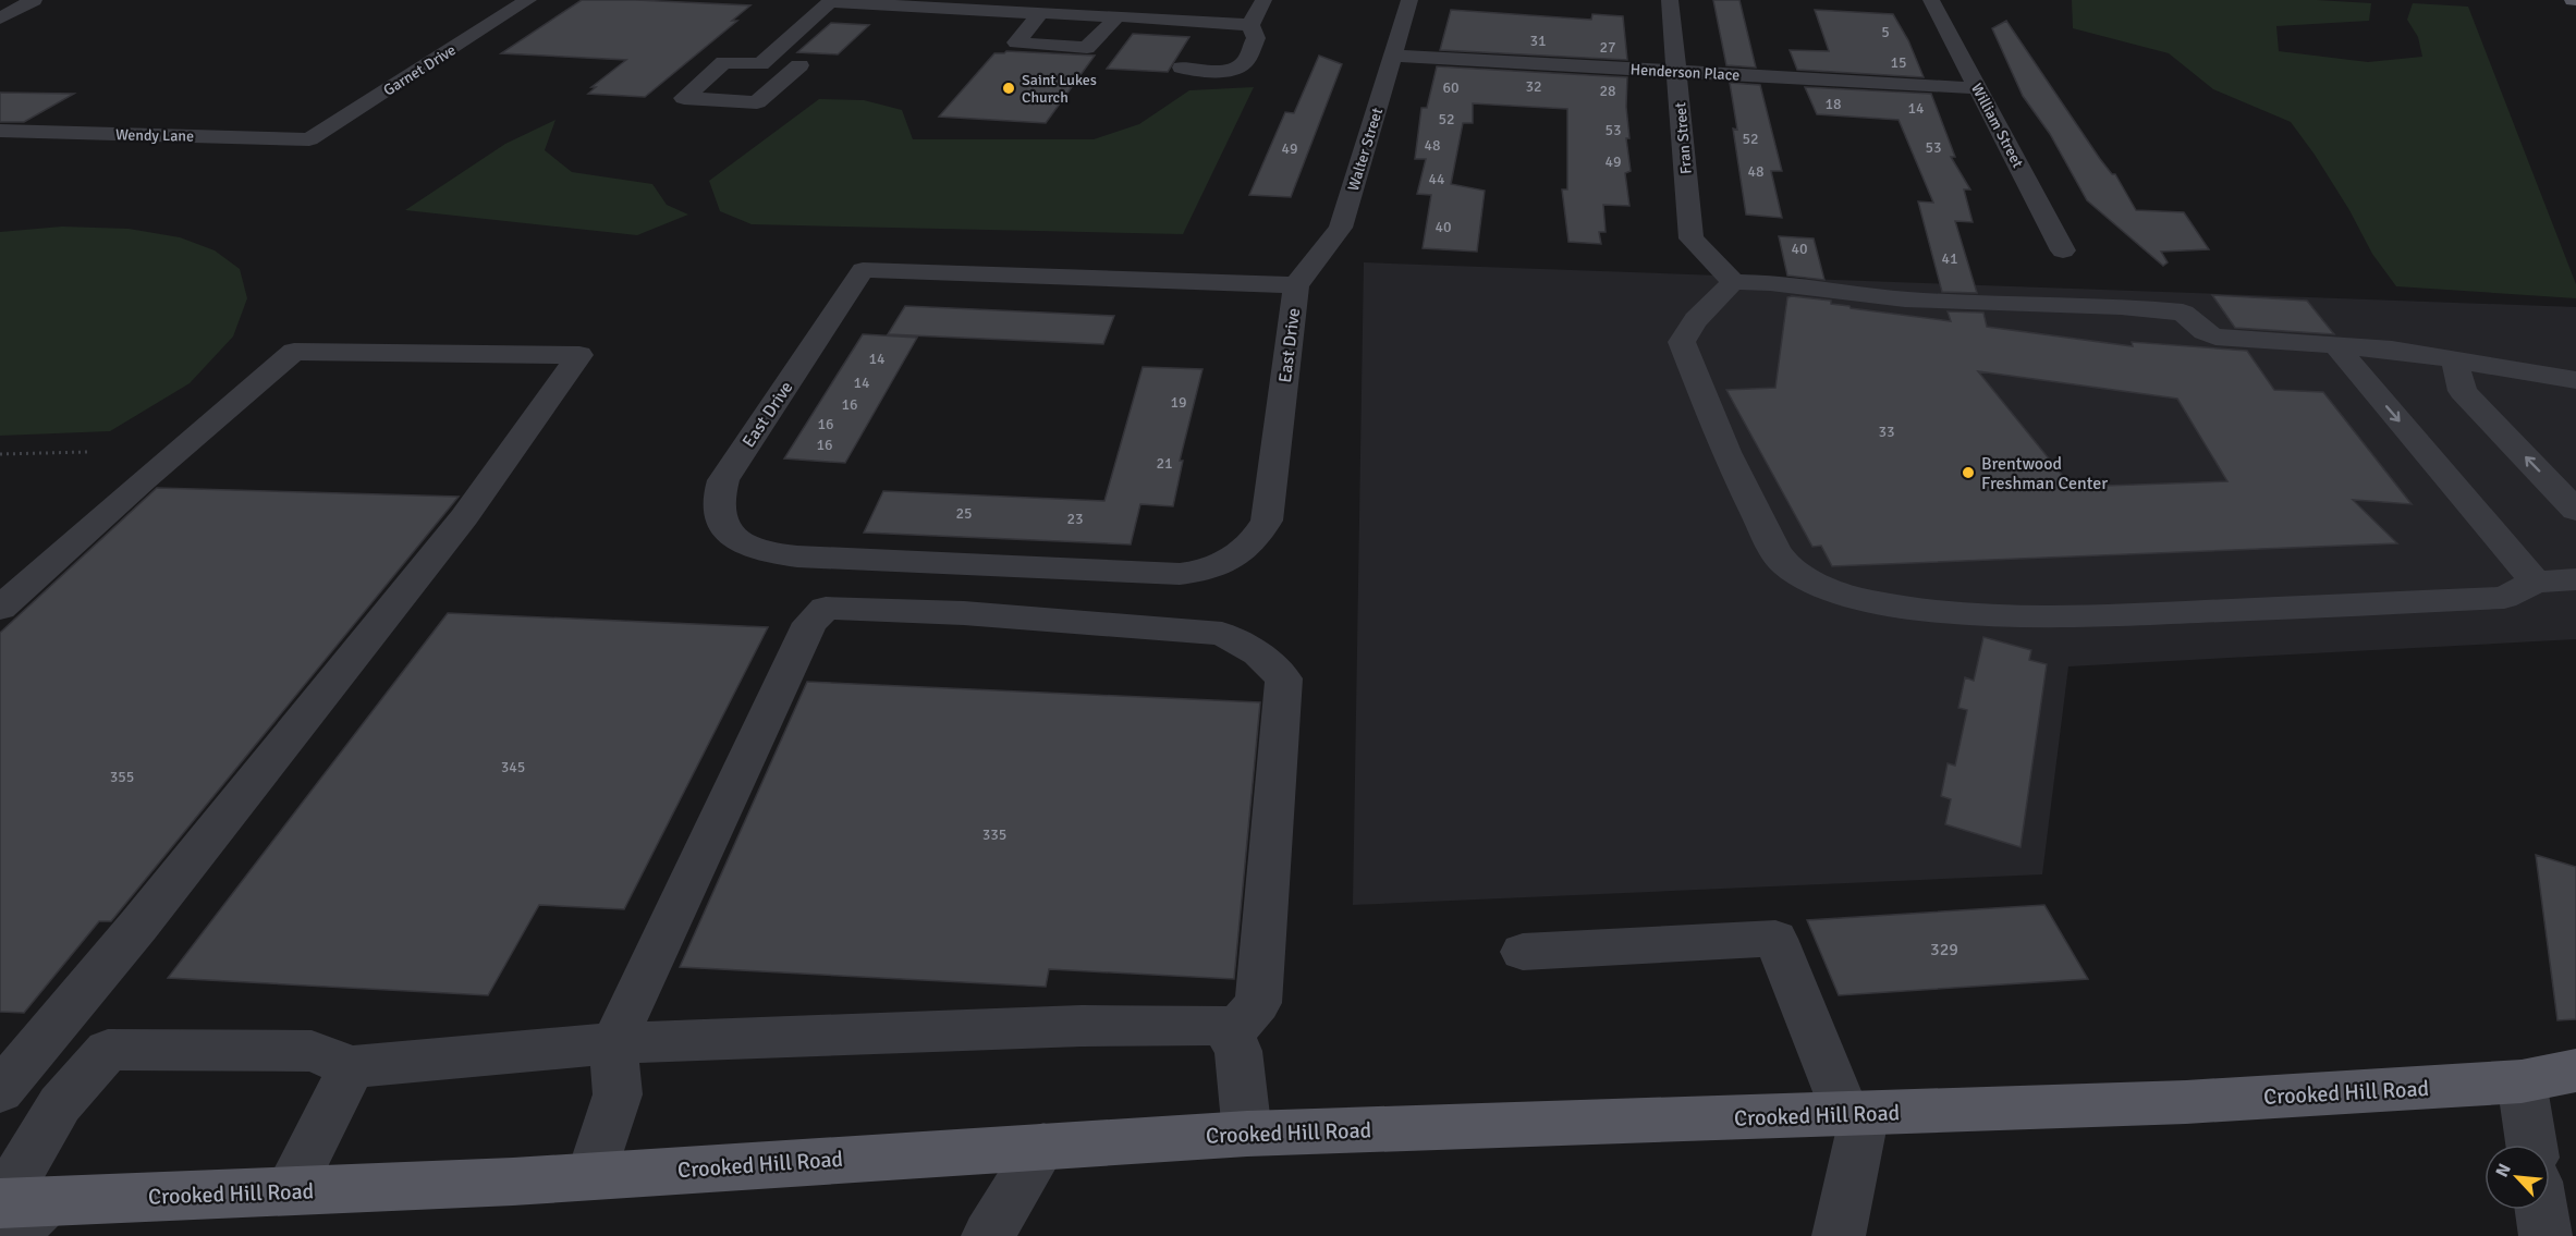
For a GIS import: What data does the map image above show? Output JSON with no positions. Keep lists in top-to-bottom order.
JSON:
{
  "streets": {
    "main road": ["Crooked Hill Road"],
    "street": [
      "Garnet Drive",
      "Henderson Place",
      "William Street",
      "Wendy Lane",
      "Fran Street",
      "Walter Street",
      "East Drive"
    ]
  },
  "crossings": [
    ["Garnet Drive", "Wendy Lane"],
    ["Henderson Place", "William Street"],
    ["Henderson Place", "Fran Street"],
    ["Henderson Place", "Walter Street"],
    ["Walter Street", "East Drive"]
  ],
  "places": ["Saint Lukes Church", "Brentwood Freshman Center"],
  "house_numbers": [
    "5",
    "31",
    "27",
    "15",
    "32",
    "60",
    "28",
    "18",
    "14",
    "52",
    "53",
    "52",
    "48",
    "53",
    "49",
    "49",
    "48",
    "44",
    "40",
    "40",
    "41",
    "14",
    "14",
    "19",
    "16",
    "16",
    "33",
    "16",
    "21",
    "25",
    "23",
    "345",
    "355",
    "335",
    "329"
  ],
  "north": "top left"
}
